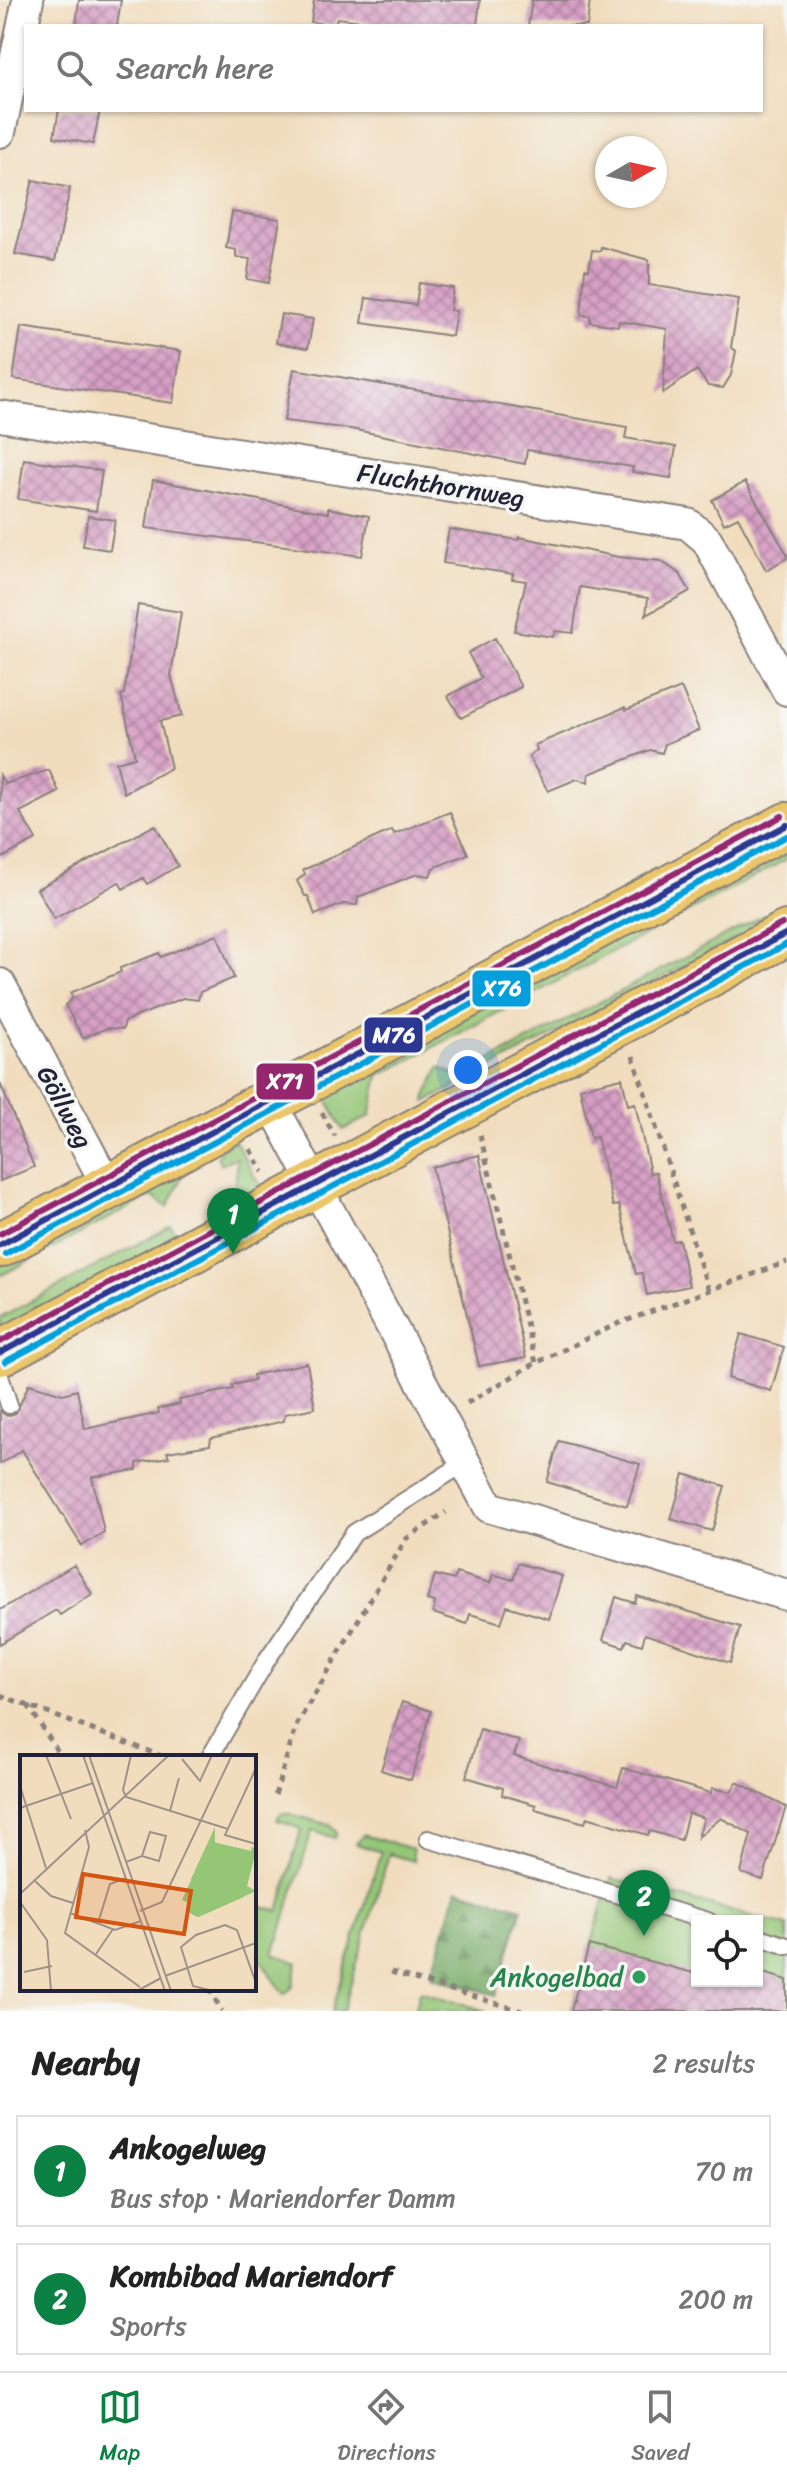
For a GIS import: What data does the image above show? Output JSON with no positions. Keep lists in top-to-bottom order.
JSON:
{
  "streets": {
    "street": ["Fluchthornweg", "Göllweg"]
  },
  "places": ["Ankogelbad"],
  "lines": ["transit line X71", "transit line M76", "transit line X76"],
  "north": "right",
  "page": {
    "search": "Search here",
    "pins": ["1", "2"],
    "heading": ["Nearby", "2 results"],
    "list": [
      {
        "mark": "1",
        "name": "Ankogelweg",
        "note": "Bus stop · Mariendorfer Damm",
        "value": "70 m"
      },
      {
        "mark": "2",
        "name": "Kombibad Mariendorf",
        "note": "Sports",
        "value": "200 m"
      }
    ],
    "nav": ["Map", "Directions", "Saved"]
  }
}
